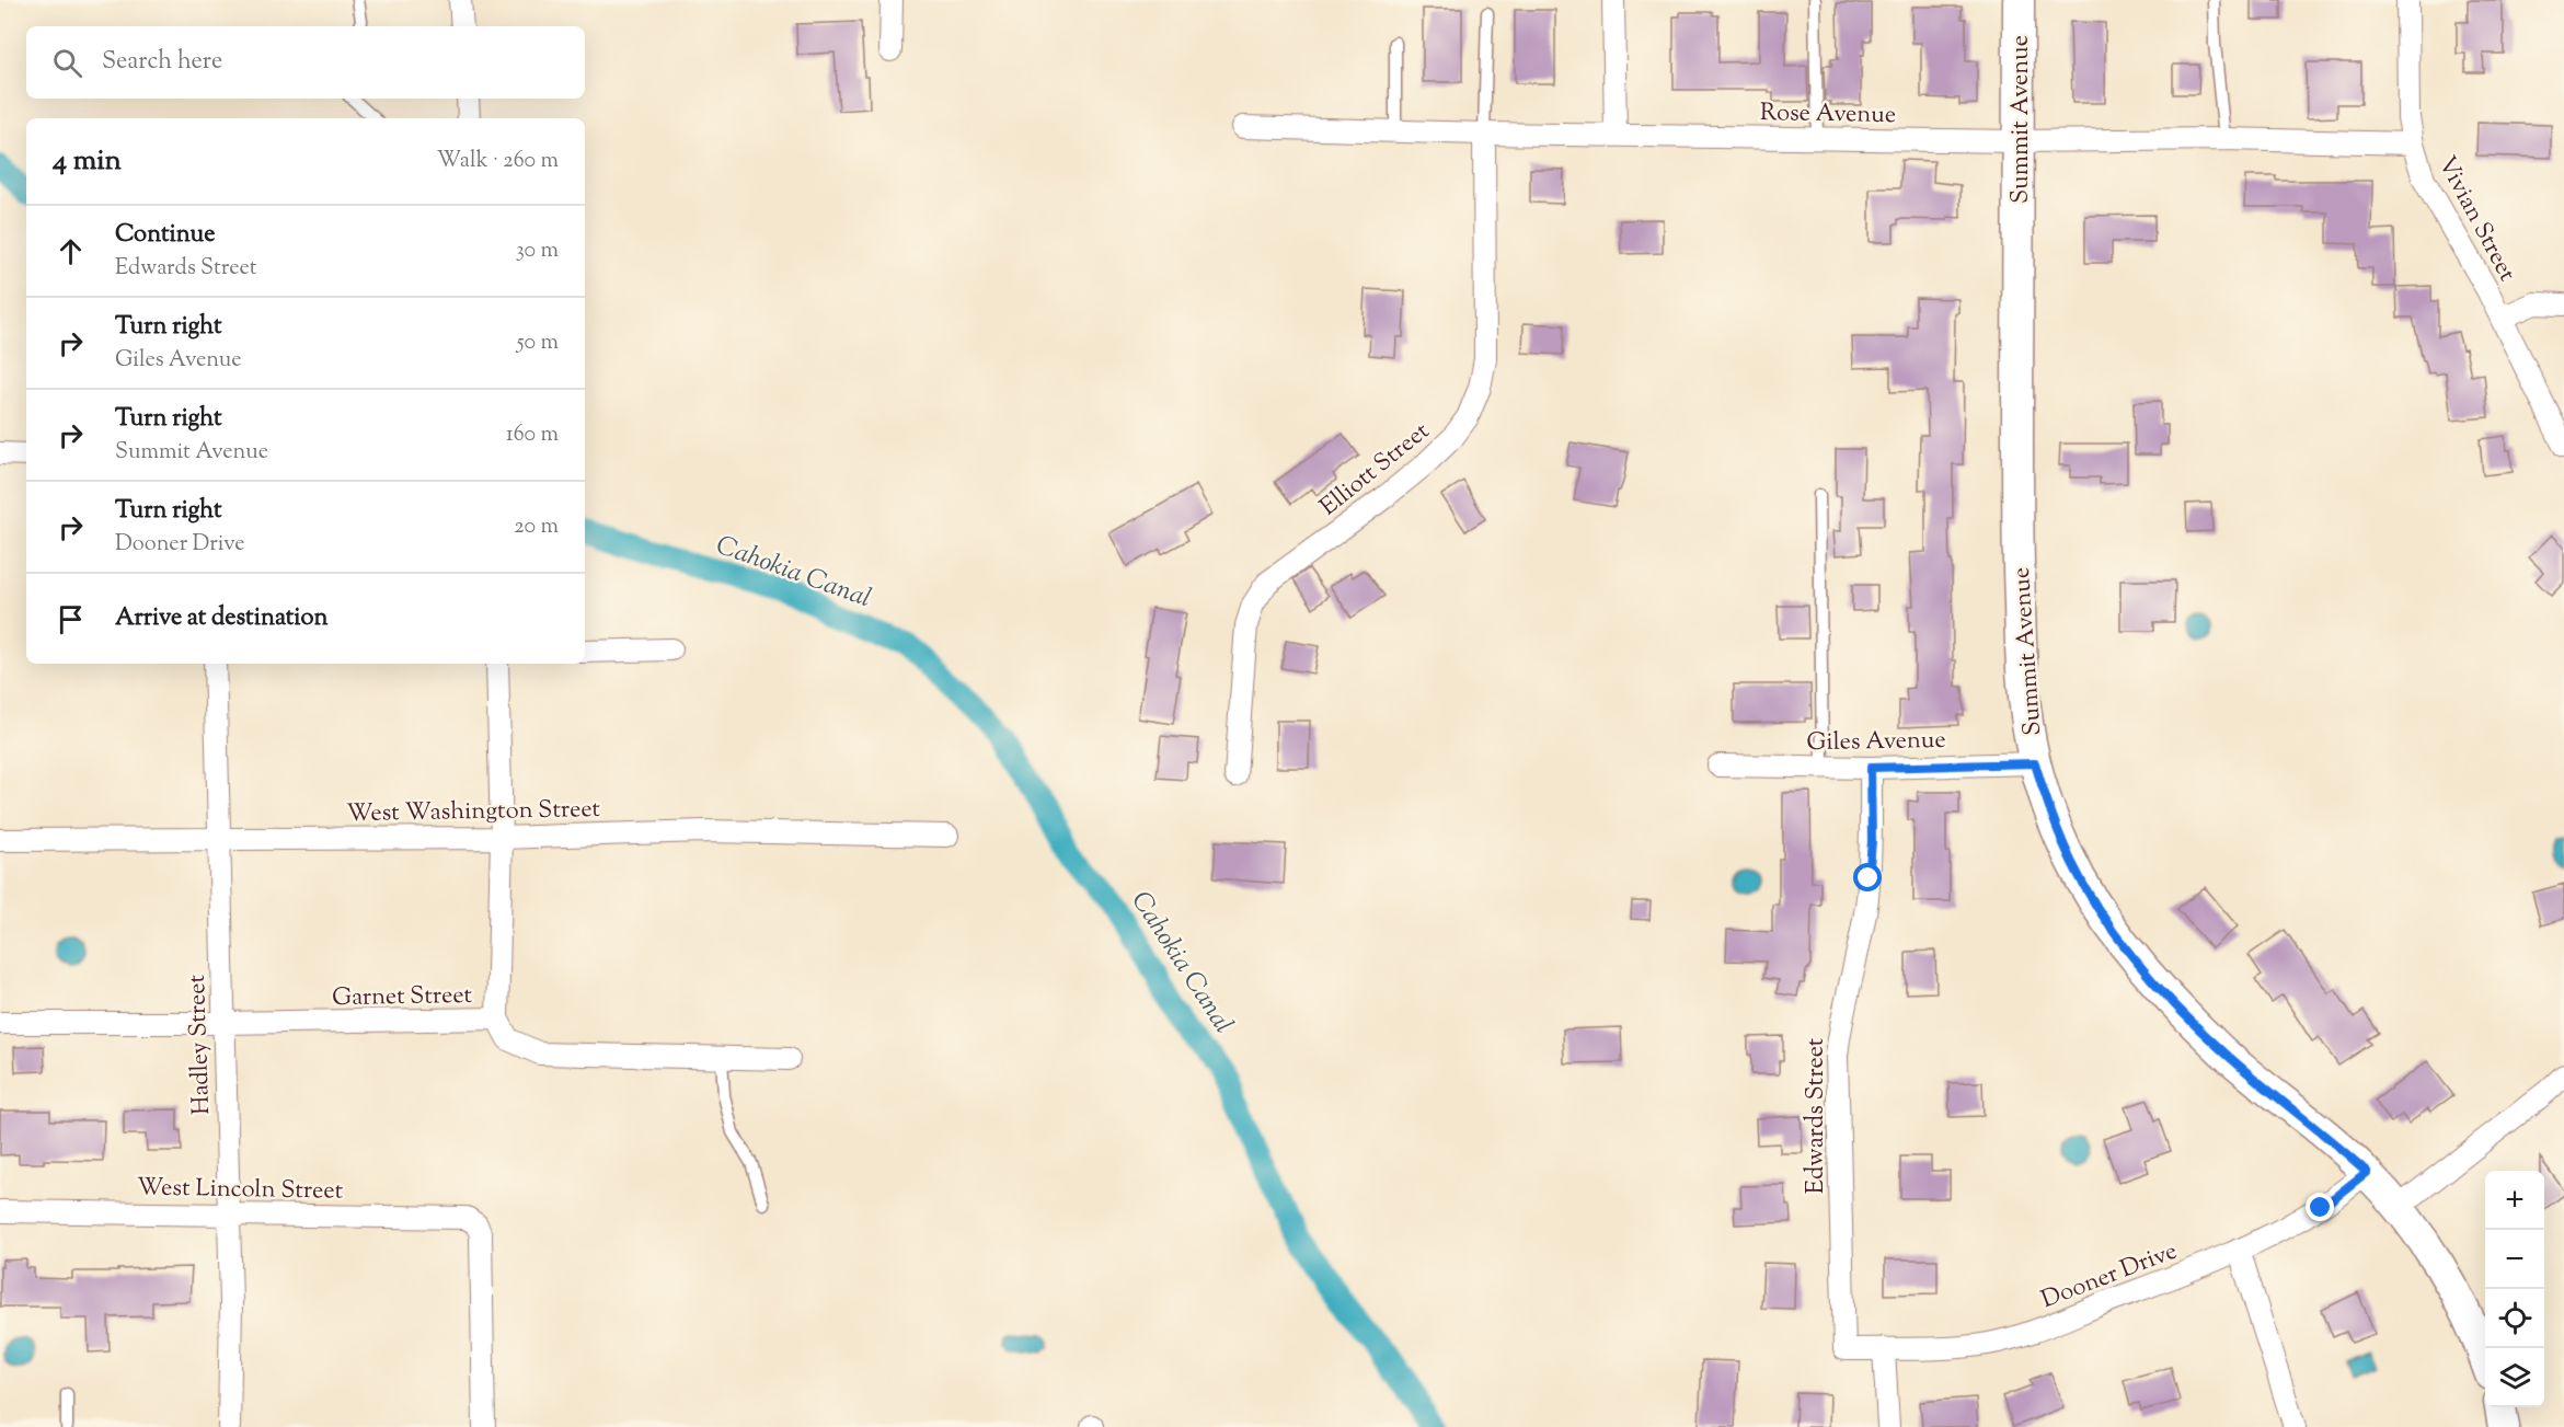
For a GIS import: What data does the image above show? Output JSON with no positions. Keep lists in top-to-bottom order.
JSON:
{
  "streets": {
    "street": [
      "Rose Avenue",
      "Summit Avenue",
      "Vivian Street",
      "Elliott Street",
      "Giles Avenue",
      "West Washington Street",
      "Garnet Street",
      "Hadley Street",
      "Edwards Street",
      "West Lincoln Street",
      "Dooner Drive"
    ]
  },
  "crossings": [
    ["Rose Avenue", "Summit Avenue"],
    ["Rose Avenue", "Vivian Street"],
    ["Rose Avenue", "Elliott Street"],
    ["Summit Avenue", "Giles Avenue"],
    ["Summit Avenue", "Dooner Drive"],
    ["Giles Avenue", "Edwards Street"],
    ["West Washington Street", "Hadley Street"],
    ["Garnet Street", "Hadley Street"],
    ["Hadley Street", "West Lincoln Street"],
    ["Edwards Street", "Dooner Drive"]
  ],
  "water": ["Cahokia Canal"],
  "page": {
    "search": "Search here",
    "heading": ["4 min", "Walk · 260 m"],
    "list": [
      ["Continue", "Edwards Street", "30 m"],
      ["Turn right", "Giles Avenue", "50 m"],
      ["Turn right", "Summit Avenue", "160 m"],
      ["Turn right", "Dooner Drive", "20 m"],
      "Arrive at destination"
    ],
    "map_buttons": ["+", "−"]
  }
}
